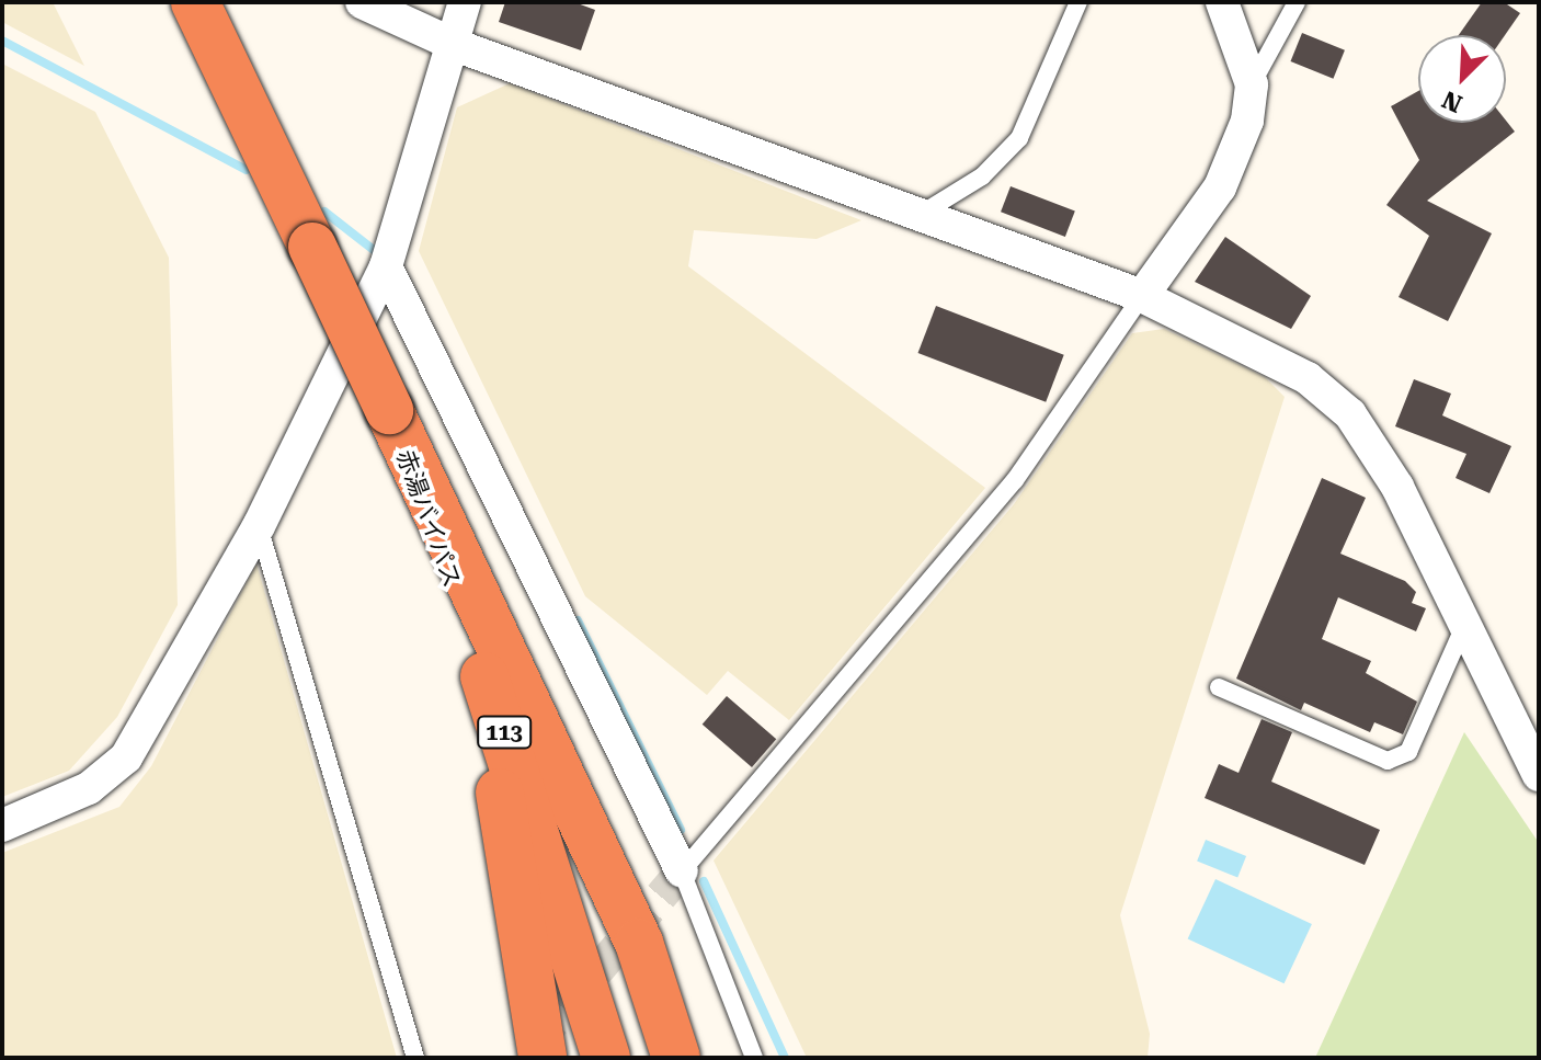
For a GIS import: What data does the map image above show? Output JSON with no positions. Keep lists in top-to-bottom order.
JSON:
{
  "streets": {
    "highway": ["赤湯バイパス", "113"]
  },
  "north": "bottom left"
}
